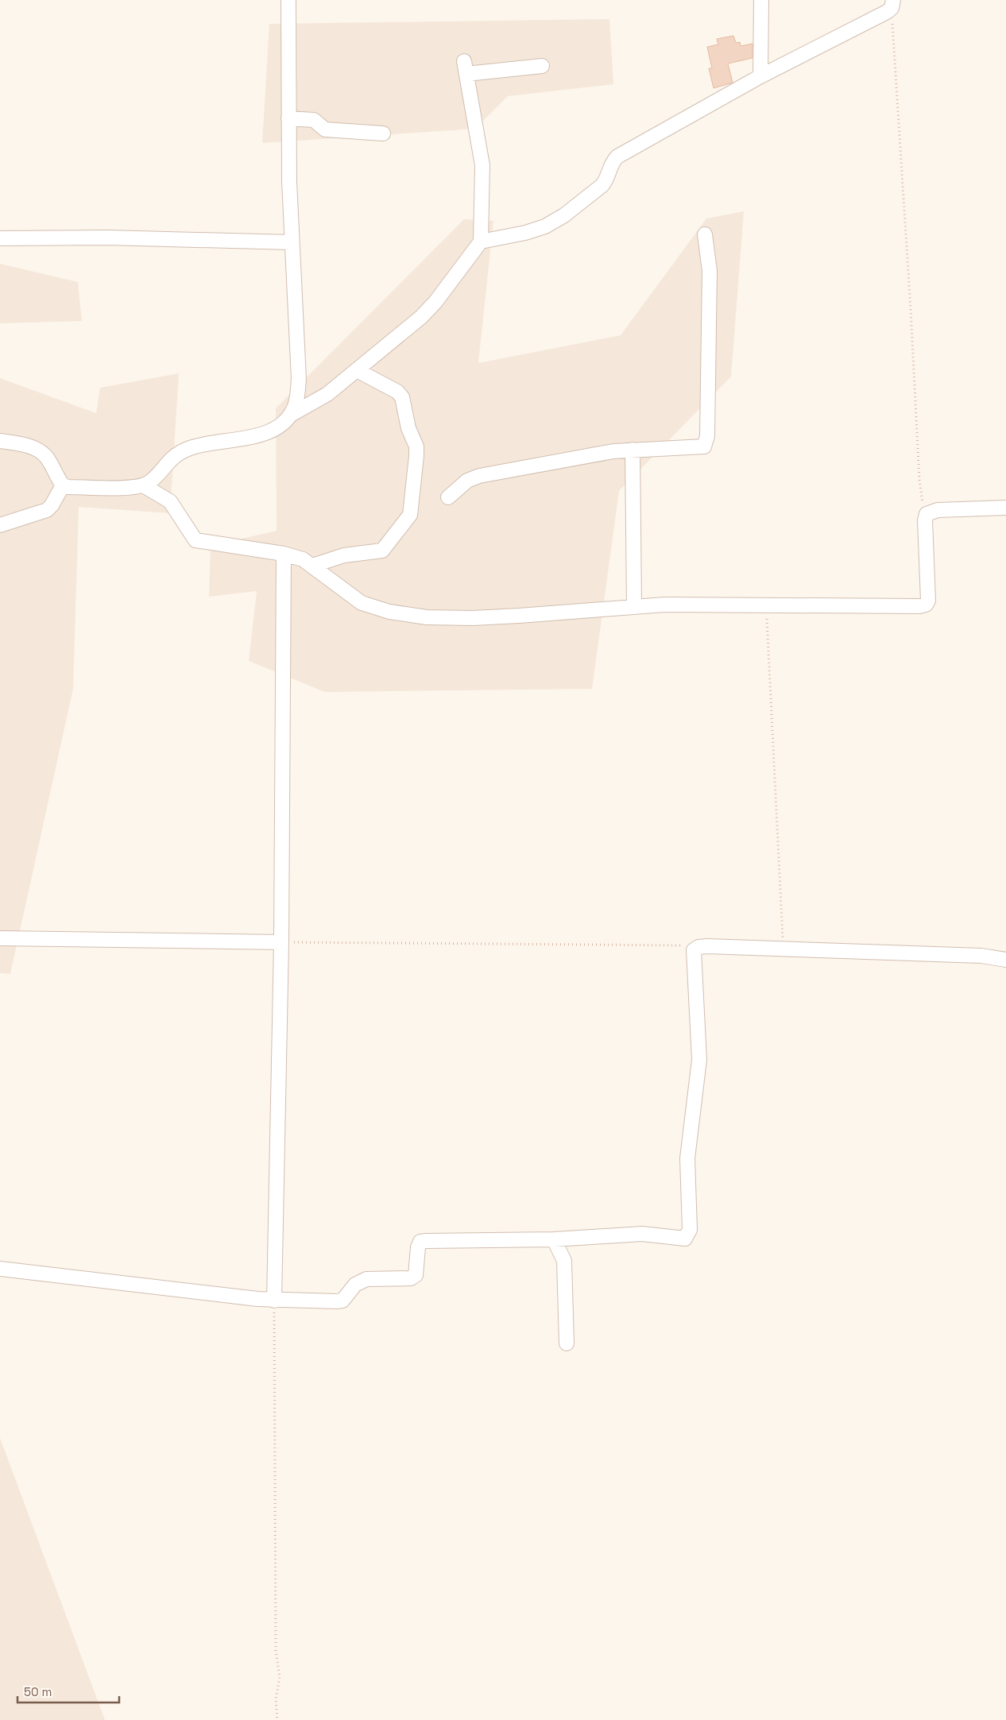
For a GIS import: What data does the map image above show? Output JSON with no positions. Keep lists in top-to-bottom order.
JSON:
{
  "scale_bar": "50 m"
}
